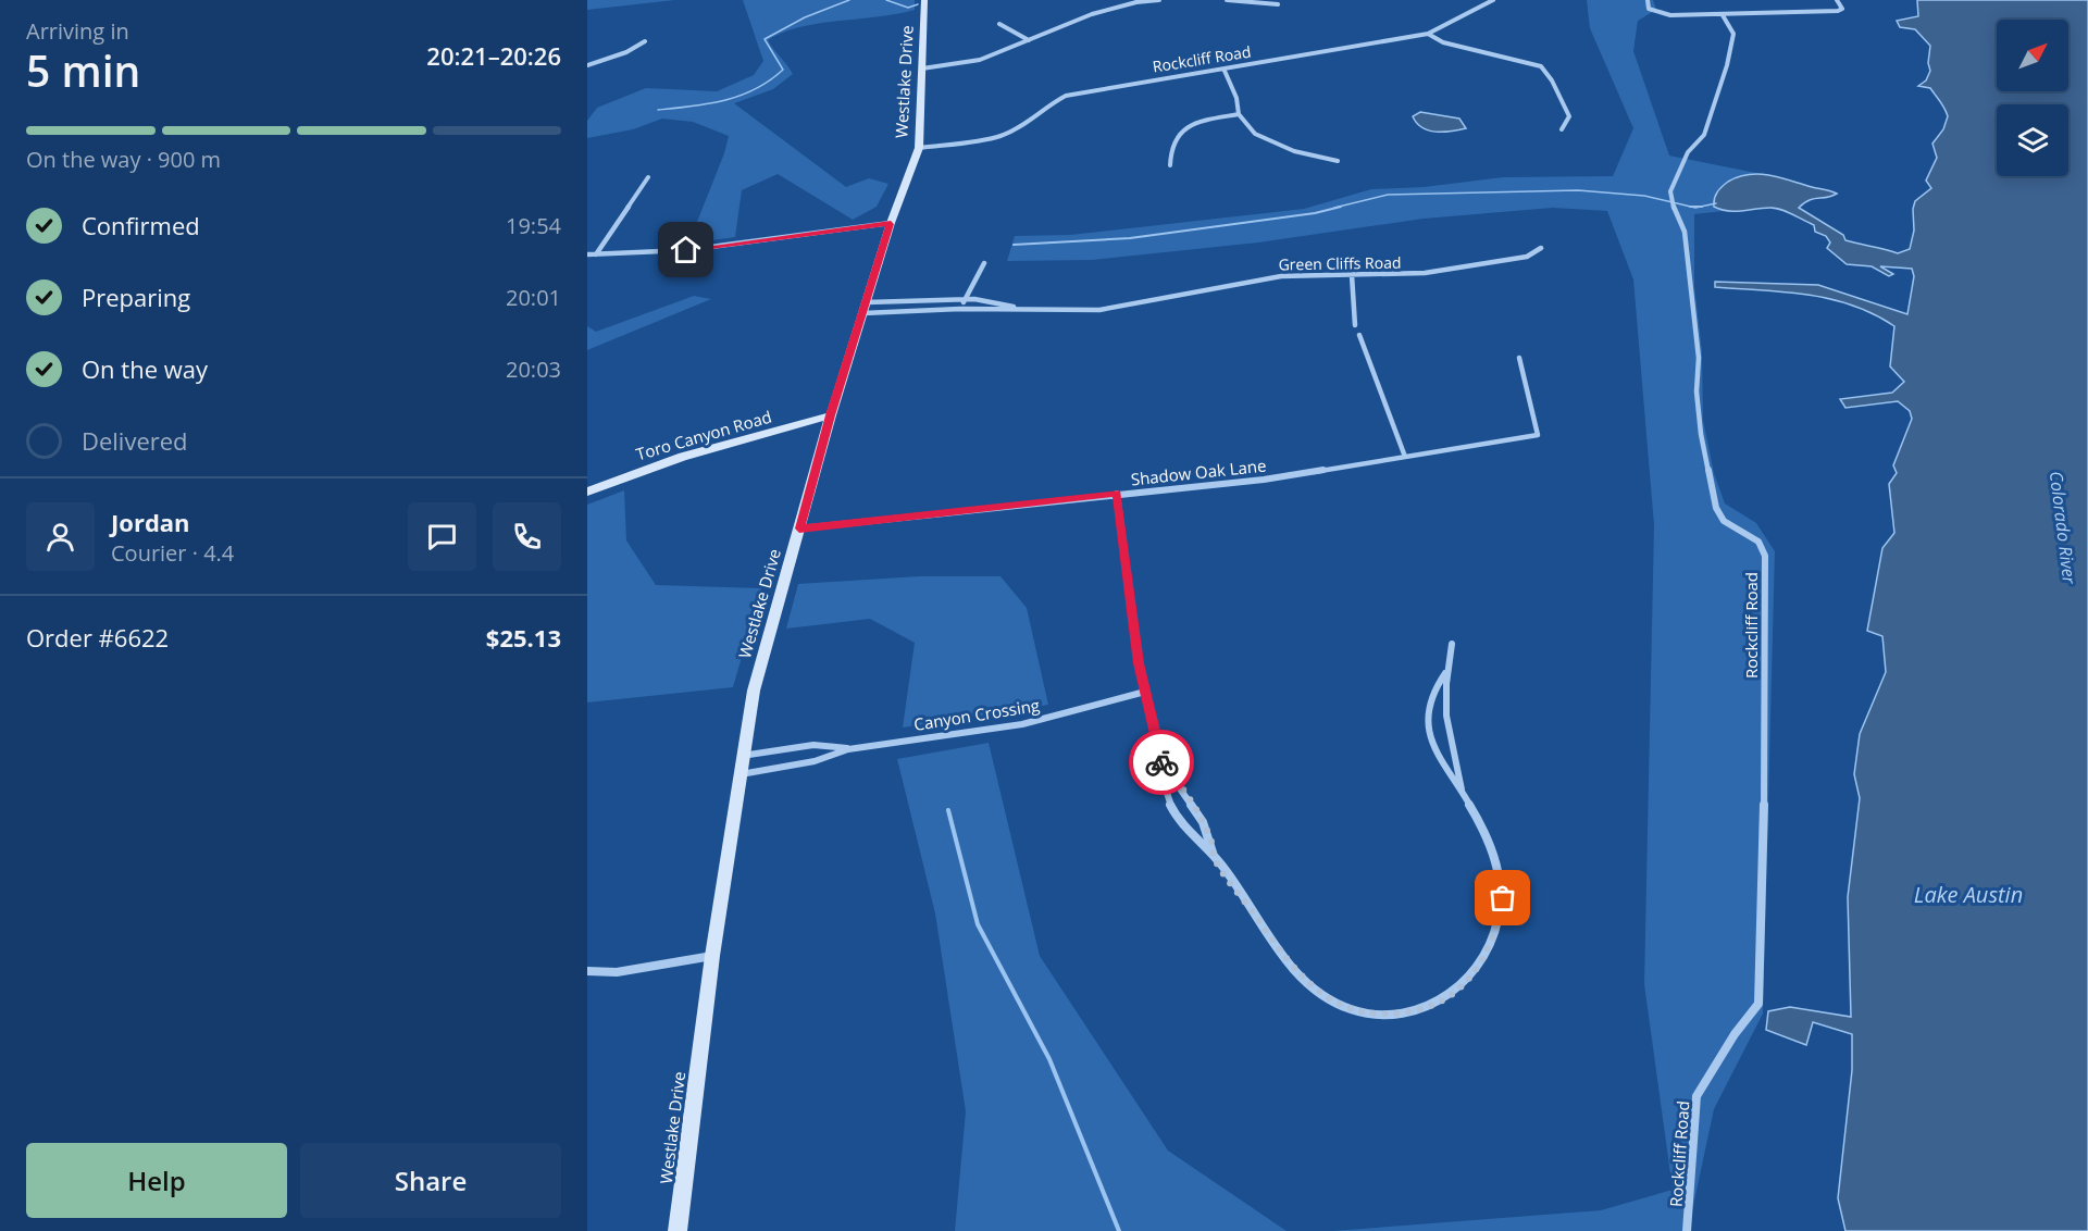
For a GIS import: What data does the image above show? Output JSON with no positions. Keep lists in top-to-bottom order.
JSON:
{
  "streets": {
    "street": [
      "Rockcliff Road",
      "Westlake Drive",
      "Green Cliffs Road",
      "Toro Canyon Road",
      "Shadow Oak Lane",
      "Canyon Crossing"
    ]
  },
  "crossings": [
    ["Rockcliff Road", "Westlake Drive"],
    ["Westlake Drive", "Green Cliffs Road"],
    ["Westlake Drive", "Toro Canyon Road"],
    ["Westlake Drive", "Shadow Oak Lane"],
    ["Westlake Drive", "Canyon Crossing"]
  ],
  "water": ["Colorado River", "Lake Austin"],
  "north": "top right",
  "page": {
    "heading": ["5 min", "Arriving in", "20:21–20:26"],
    "panel": [
      "Jordan",
      "Courier · 4.4",
      "Order #6622",
      "$25.13"
    ],
    "bar": "On the way · 900 m",
    "list": [
      ["Confirmed", "19:54"],
      ["Preparing", "20:01"],
      ["On the way", "20:03"],
      "Delivered"
    ],
    "buttons": ["Help", "Share"]
  }
}
